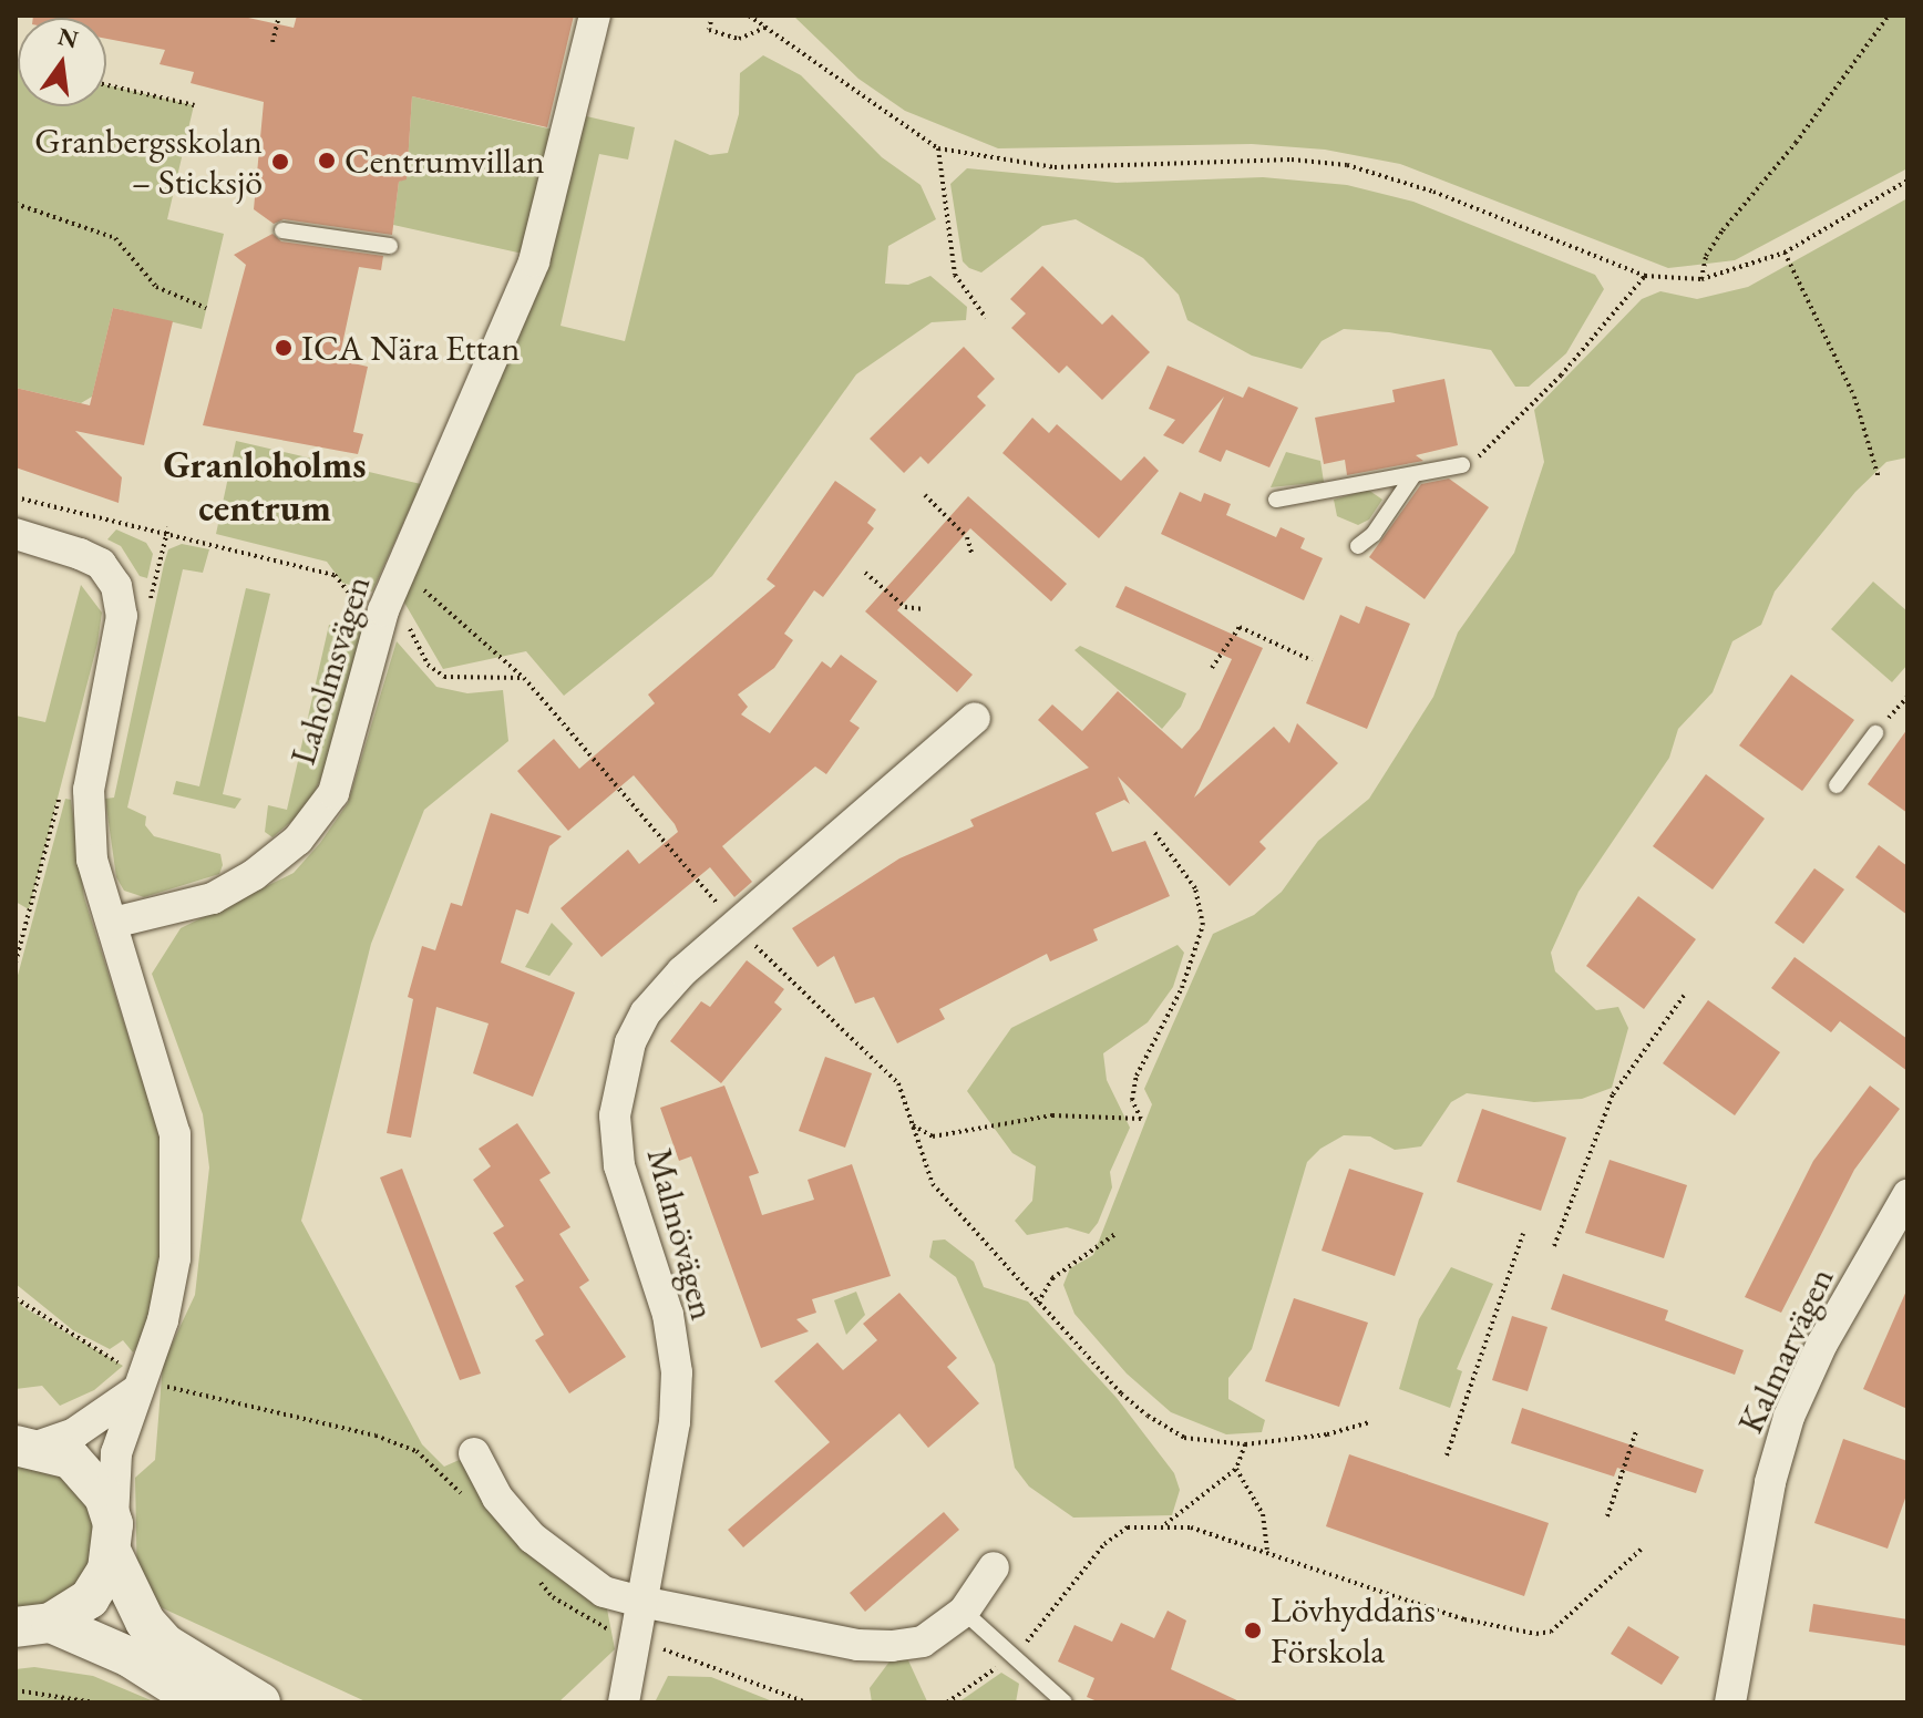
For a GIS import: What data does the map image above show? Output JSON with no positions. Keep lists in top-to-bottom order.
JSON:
{
  "streets": {
    "street": ["Laholmsvägen", "Malmövägen", "Kalmarvägen"]
  },
  "districts": ["Granloholms centrum"],
  "places": [
    "Centrumvillan",
    "Granbergsskolan – Sticksjö",
    "ICA Nära Ettan",
    "Lövhyddans Förskola"
  ],
  "north": "top"
}
